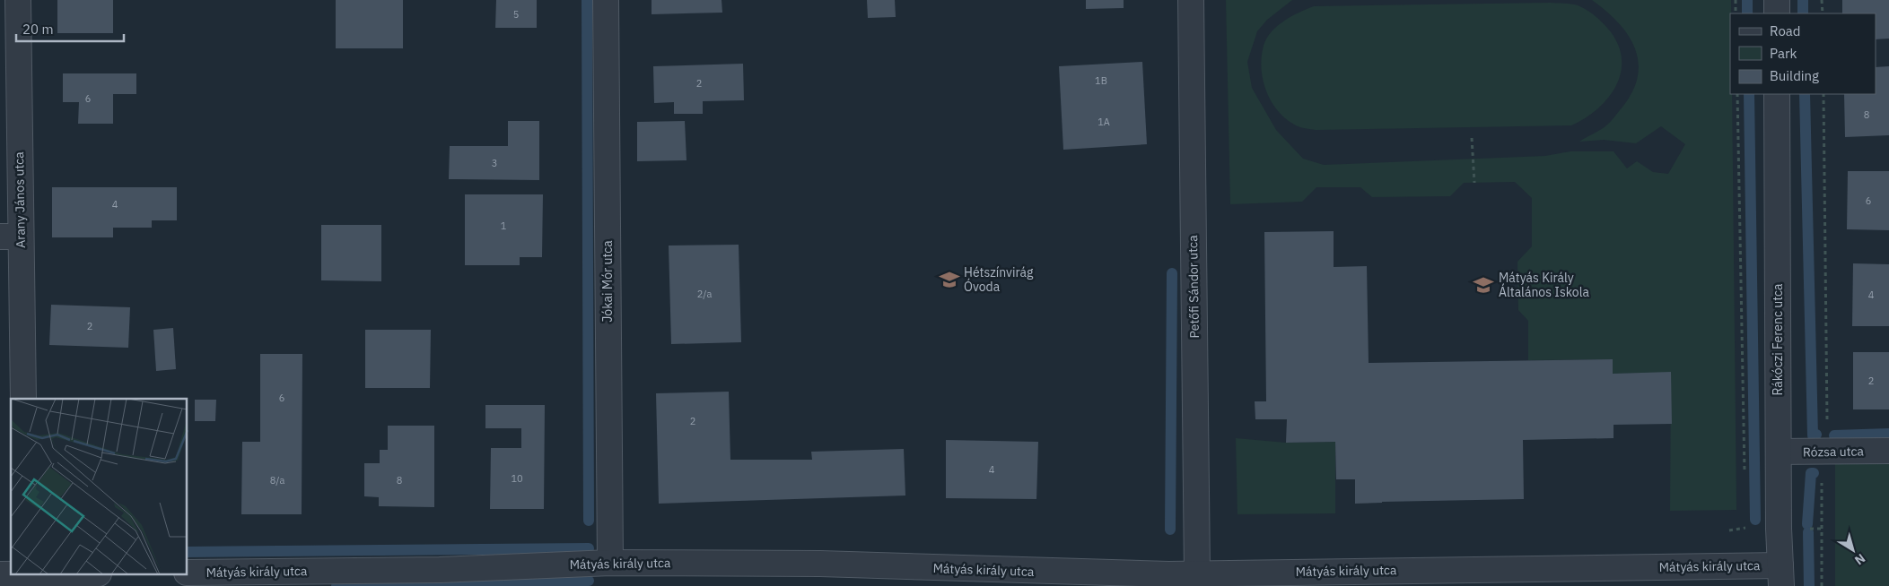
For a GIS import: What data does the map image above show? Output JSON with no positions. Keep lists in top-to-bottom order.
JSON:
{
  "streets": {
    "street": [
      "Arany János utca",
      "Jókai Mór utca",
      "Petőfi Sándor utca",
      "Rákóczi Ferenc utca",
      "Rózsa utca",
      "Mátyás király utca"
    ]
  },
  "crossings": [
    ["Jókai Mór utca", "Mátyás király utca"],
    ["Petőfi Sándor utca", "Mátyás király utca"],
    ["Rákóczi Ferenc utca", "Rózsa utca"],
    ["Rákóczi Ferenc utca", "Mátyás király utca"]
  ],
  "places": {
    "school or university": ["Hétszínvirág Óvoda", "Mátyás Király Általános Iskola"]
  },
  "house_numbers": [
    "5",
    "1B",
    "2",
    "6",
    "8",
    "1A",
    "3",
    "6",
    "4",
    "1",
    "2/a",
    "4",
    "2",
    "2",
    "6",
    "2",
    "4",
    "10",
    "8/a",
    "8"
  ],
  "legend": ["Road", "Park", "Building"],
  "scale_bar": "20 m",
  "north": "bottom right"
}
